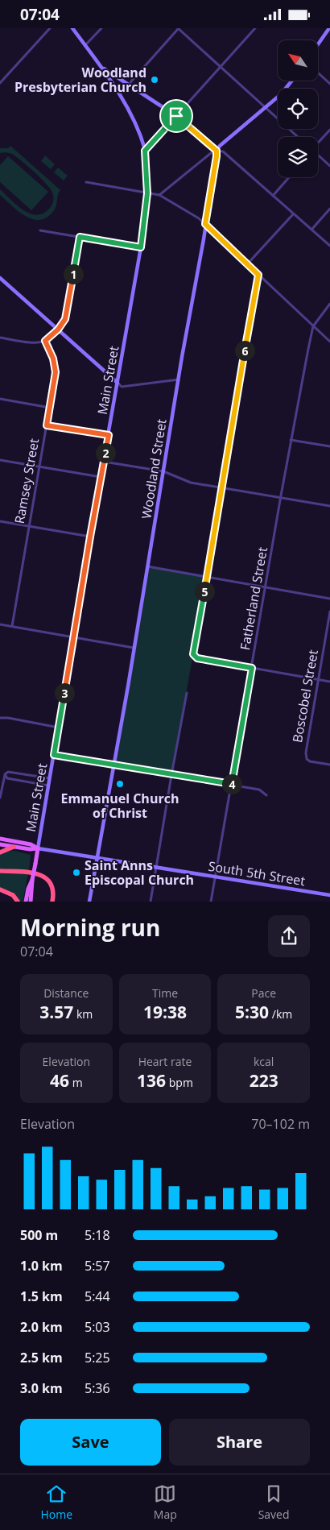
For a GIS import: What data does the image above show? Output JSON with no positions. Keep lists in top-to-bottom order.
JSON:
{
  "streets": {
    "main road": ["Main Street", "Woodland Street", "South 5th Street"],
    "street": ["Ramsey Street", "Fatherland Street", "Boscobel Street"]
  },
  "crossings": [
    ["Main Street", "South 5th Street"],
    ["Woodland Street", "South 5th Street"],
    ["Fatherland Street", "South 5th Street"]
  ],
  "places": ["Woodland Presbyterian Church", "Emmanuel Church of Christ", "Saint Anns Episcopal Church"],
  "north": "top left",
  "page": {
    "status": "07:04",
    "pins": [
      "1",
      "6",
      "2",
      "5",
      "3",
      "4"
    ],
    "heading": ["Morning run", "07:04"],
    "stats": [
      ["Distance", "3.57 km"],
      ["Time", "19:38"],
      ["Pace", "5:30 /km"],
      ["Elevation", "46 m"],
      ["Heart rate", "136 bpm"],
      ["kcal", "223"]
    ],
    "chart": ["Elevation", "70–102 m"],
    "list": [
      {
        "name": "500 m",
        "note": "5:18"
      },
      {
        "name": "1.0 km",
        "note": "5:57"
      },
      {
        "name": "1.5 km",
        "note": "5:44"
      },
      {
        "name": "2.0 km",
        "note": "5:03"
      },
      {
        "name": "2.5 km",
        "note": "5:25"
      },
      {
        "name": "3.0 km",
        "note": "5:36"
      }
    ],
    "buttons": ["Save", "Share"],
    "tabs": ["Home", "Map", "Saved"]
  }
}
